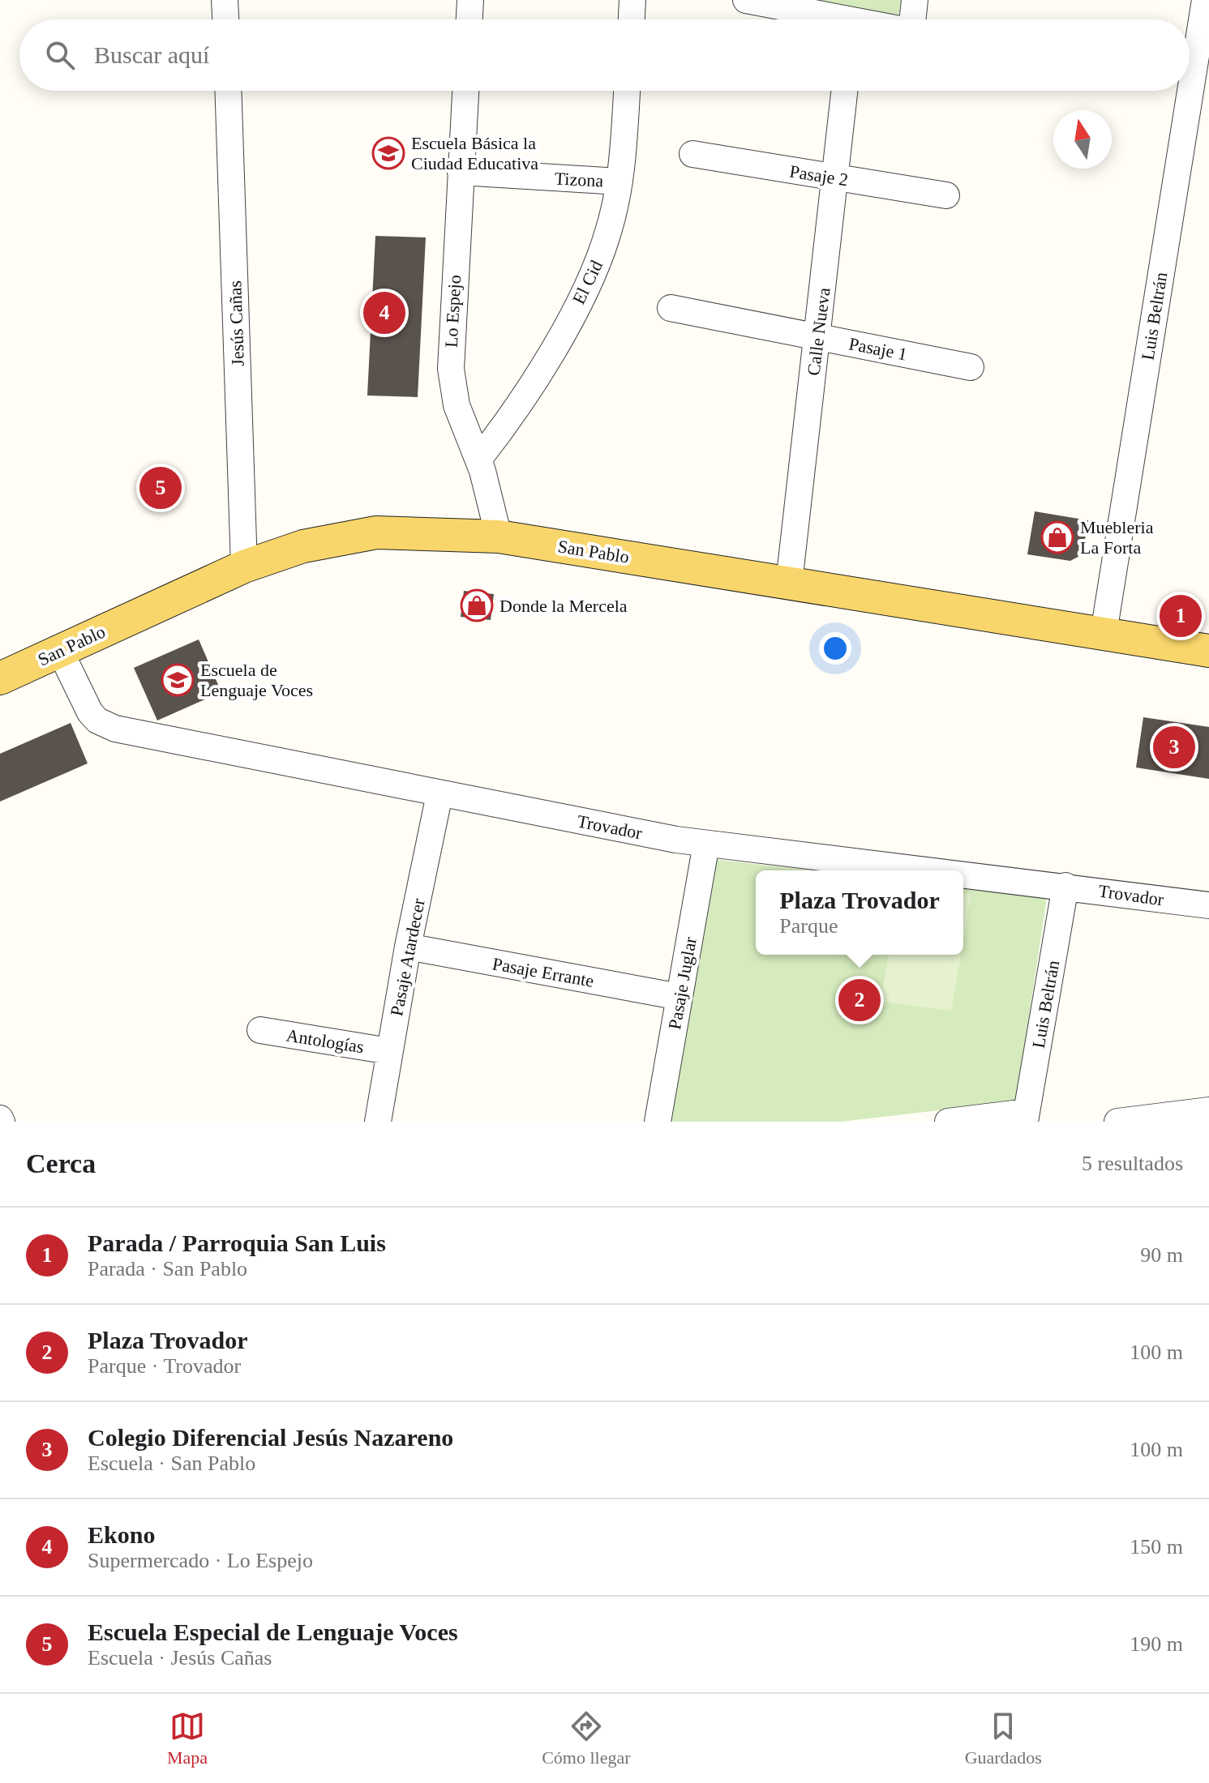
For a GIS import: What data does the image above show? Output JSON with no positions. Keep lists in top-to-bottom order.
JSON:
{
  "streets": {
    "main road": ["San Pablo"],
    "street": [
      "Pasaje 2",
      "Tizona",
      "El Cid",
      "Lo Espejo",
      "Luis Beltrán",
      "Jesús Cañas",
      "Calle Nueva",
      "Pasaje 1",
      "Trovador",
      "Pasaje Atardecer",
      "Pasaje Errante",
      "Pasaje Juglar",
      "Antologías"
    ]
  },
  "crossings": [
    ["Pasaje 2", "Calle Nueva"],
    ["Tizona", "El Cid"],
    ["Tizona", "Lo Espejo"],
    ["El Cid", "Lo Espejo"],
    ["Lo Espejo", "San Pablo"],
    ["Luis Beltrán", "San Pablo"],
    ["Luis Beltrán", "Trovador"],
    ["Jesús Cañas", "San Pablo"],
    ["Calle Nueva", "Pasaje 1"],
    ["Calle Nueva", "San Pablo"],
    ["San Pablo", "Trovador"],
    ["Trovador", "Pasaje Atardecer"],
    ["Trovador", "Pasaje Juglar"],
    ["Pasaje Atardecer", "Pasaje Errante"],
    ["Pasaje Atardecer", "Antologías"],
    ["Pasaje Errante", "Pasaje Juglar"]
  ],
  "places": {
    "school or university": ["Escuela Básica la Ciudad Educativa", "Escuela de Lenguaje Voces"],
    "shop": ["Muebleria La Forta", "Donde la Mercela"]
  },
  "north": "top",
  "page": {
    "search": "Buscar aquí",
    "pins": [
      "4",
      "5",
      "1",
      "3",
      "2"
    ],
    "popup": ["Plaza Trovador", "Parque"],
    "heading": ["Cerca", "5 resultados"],
    "list": [
      {
        "mark": "1",
        "name": "Parada / Parroquia San Luis",
        "note": "Parada · San Pablo",
        "value": "90 m"
      },
      {
        "mark": "2",
        "name": "Plaza Trovador",
        "note": "Parque · Trovador",
        "value": "100 m"
      },
      {
        "mark": "3",
        "name": "Colegio Diferencial Jesús Nazareno",
        "note": "Escuela · San Pablo",
        "value": "100 m"
      },
      {
        "mark": "4",
        "name": "Ekono",
        "note": "Supermercado · Lo Espejo",
        "value": "150 m"
      },
      {
        "mark": "5",
        "name": "Escuela Especial de Lenguaje Voces",
        "note": "Escuela · Jesús Cañas",
        "value": "190 m"
      }
    ],
    "nav": ["Mapa", "Cómo llegar", "Guardados"]
  }
}
